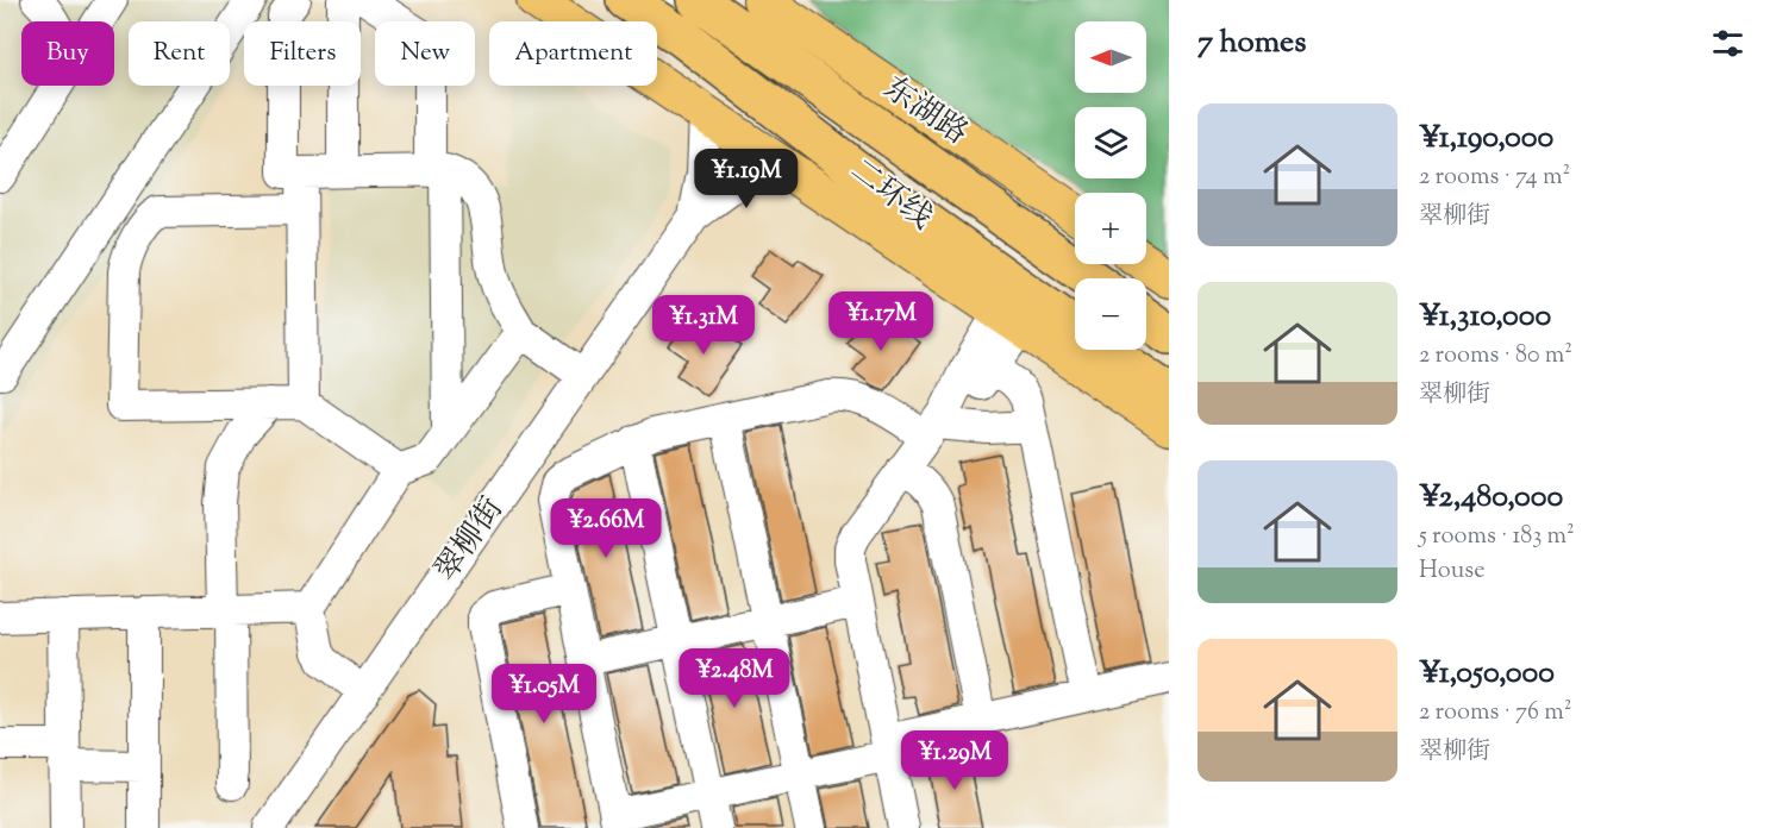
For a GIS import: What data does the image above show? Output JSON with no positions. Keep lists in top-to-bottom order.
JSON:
{
  "streets": {
    "highway": ["二环线"],
    "main road": ["东湖路"],
    "street": ["翠柳街"]
  },
  "north": "left",
  "page": {
    "heading": "7 homes",
    "map_buttons": ["+", "−"],
    "chip": [
      "Buy",
      "Rent",
      "Filters",
      "New",
      "Apartment"
    ],
    "list": [
      {
        "name": "¥1,190,000",
        "note": "2 rooms · 74 m² · 翠柳街"
      },
      {
        "name": "¥1,310,000",
        "note": "2 rooms · 80 m² · 翠柳街"
      },
      {
        "name": "¥2,480,000",
        "note": "5 rooms · 183 m² · House"
      },
      {
        "name": "¥1,050,000",
        "note": "2 rooms · 76 m² · 翠柳街"
      }
    ],
    "price": [
      "¥1.19M",
      "¥1.17M",
      "¥1.31M",
      "¥2.66M",
      "¥2.48M",
      "¥1.05M",
      "¥1.29M"
    ]
  }
}
